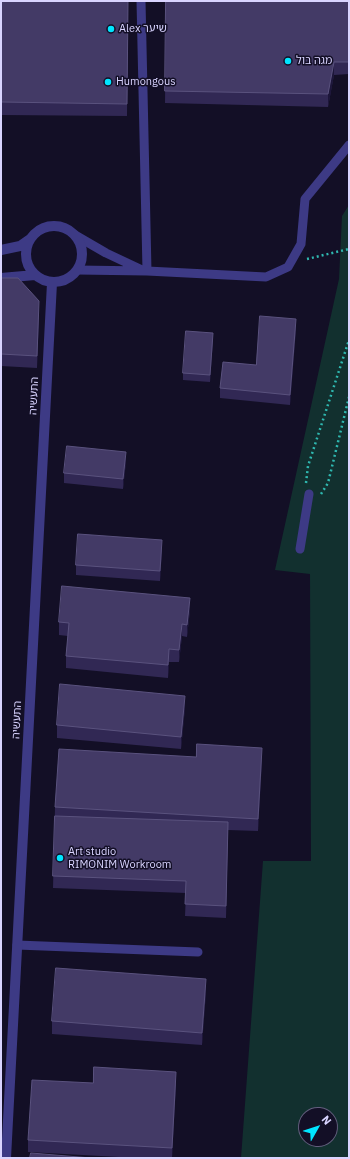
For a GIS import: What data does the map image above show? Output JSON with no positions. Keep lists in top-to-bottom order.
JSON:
{
  "streets": {
    "street": ["התעשיה"]
  },
  "places": [
    "Alex שיער",
    "מגה בול",
    "Humongous",
    "Art studio RIMONIM Workroom"
  ],
  "north": "top right"
}
